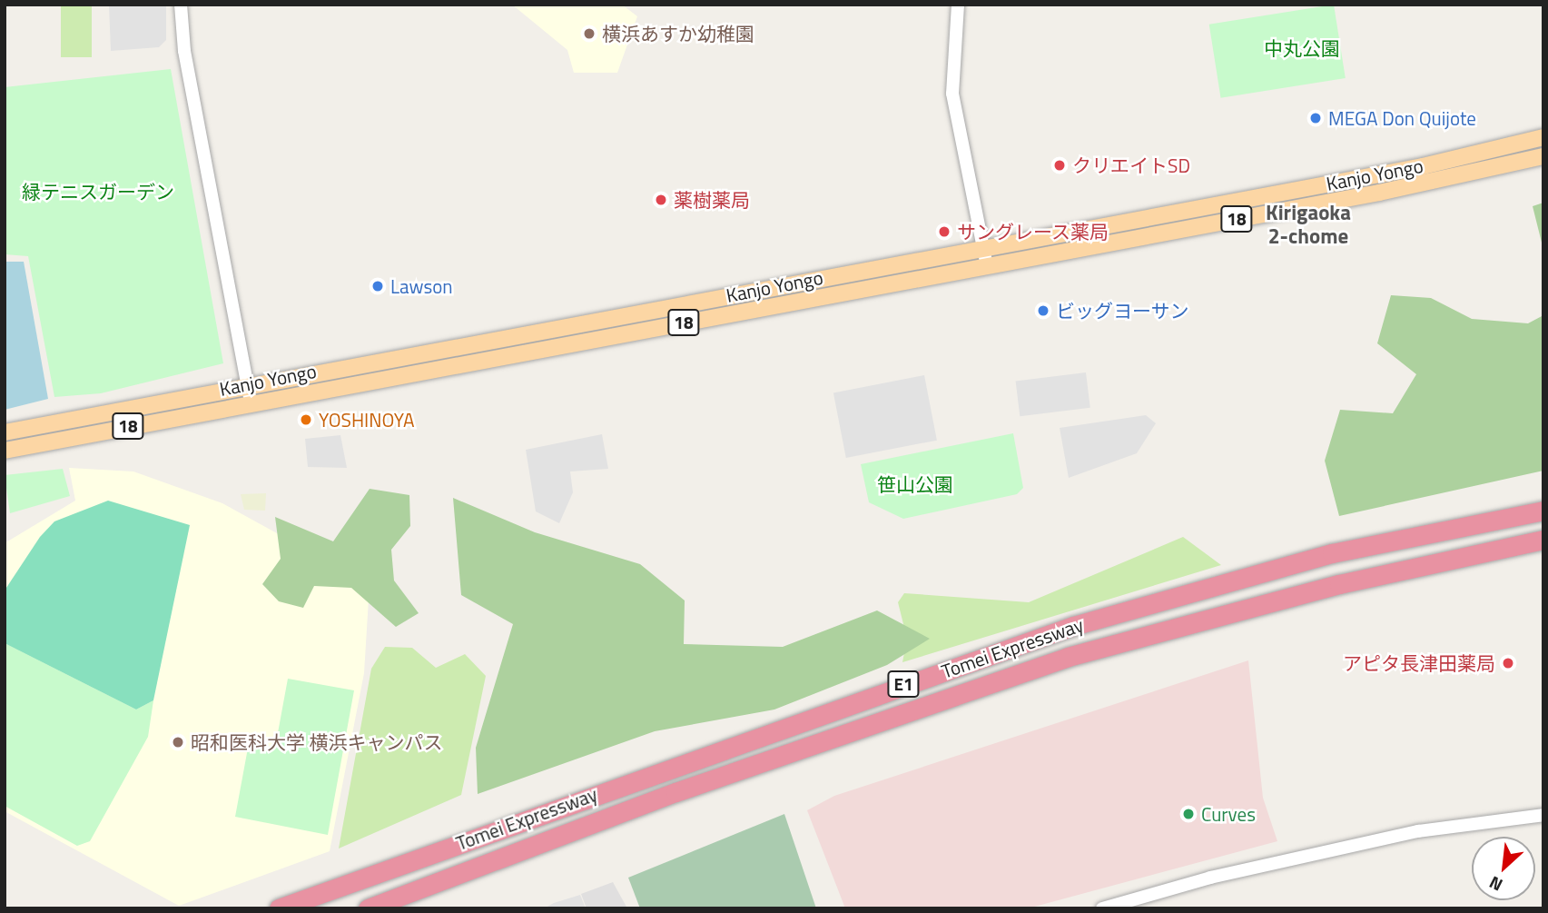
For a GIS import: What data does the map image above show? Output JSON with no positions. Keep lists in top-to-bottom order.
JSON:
{
  "streets": {
    "highway": ["Tomei Expressway", "E1"],
    "main road": ["Kanjo Yongo", "18"]
  },
  "districts": ["Kirigaoka 2-chome"],
  "parks": ["中丸公園", "緑テニスガーデン", "笹山公園"],
  "places": [
    "横浜あすか幼稚園",
    "MEGA Don Quijote",
    "クリエイトSD",
    "薬樹薬局",
    "サングレース薬局",
    "Lawson",
    "ビッグヨーサン",
    "YOSHINOYA",
    "アピタ長津田薬局",
    "昭和医科大学 横浜キャンパス",
    "Curves"
  ],
  "north": "bottom left"
}
